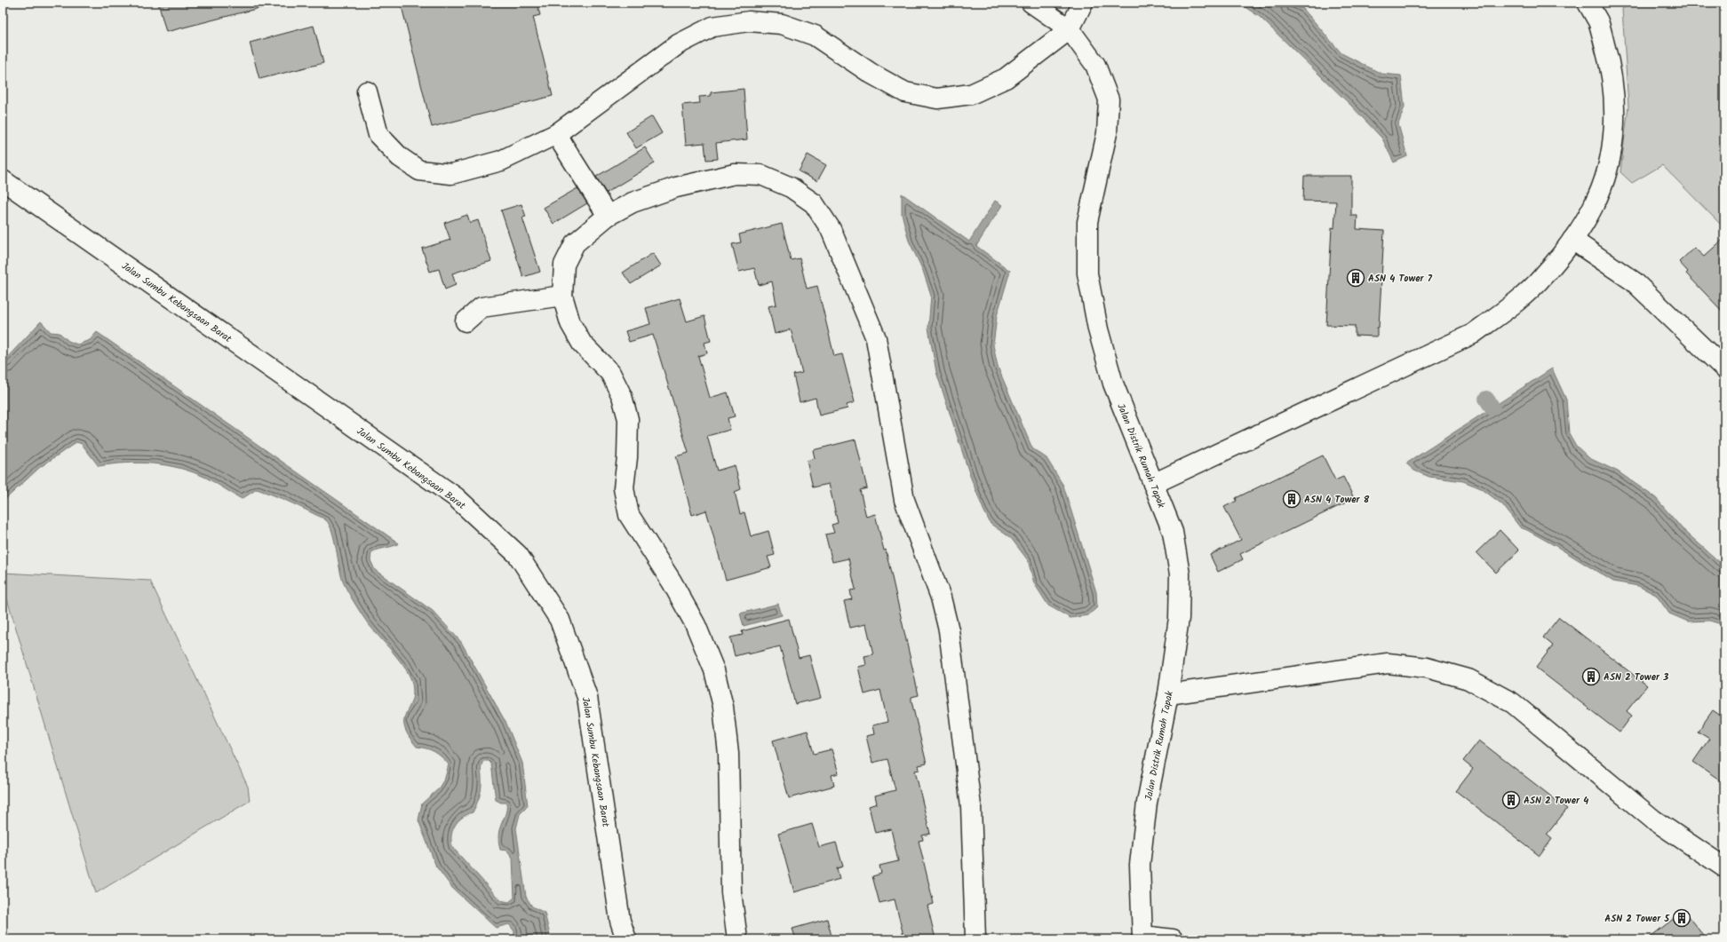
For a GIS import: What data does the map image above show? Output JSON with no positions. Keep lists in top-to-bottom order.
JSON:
{
  "streets": {
    "street": ["Jalan Sumbu Kebangsaan Barat", "Jalan Distrik Rumah Tapak"]
  },
  "places": {
    "building": [
      "ASN 4 Tower 7",
      "ASN 4 Tower 8",
      "ASN 2 Tower 3",
      "ASN 2 Tower 4",
      "ASN 2 Tower 5"
    ]
  }
}
